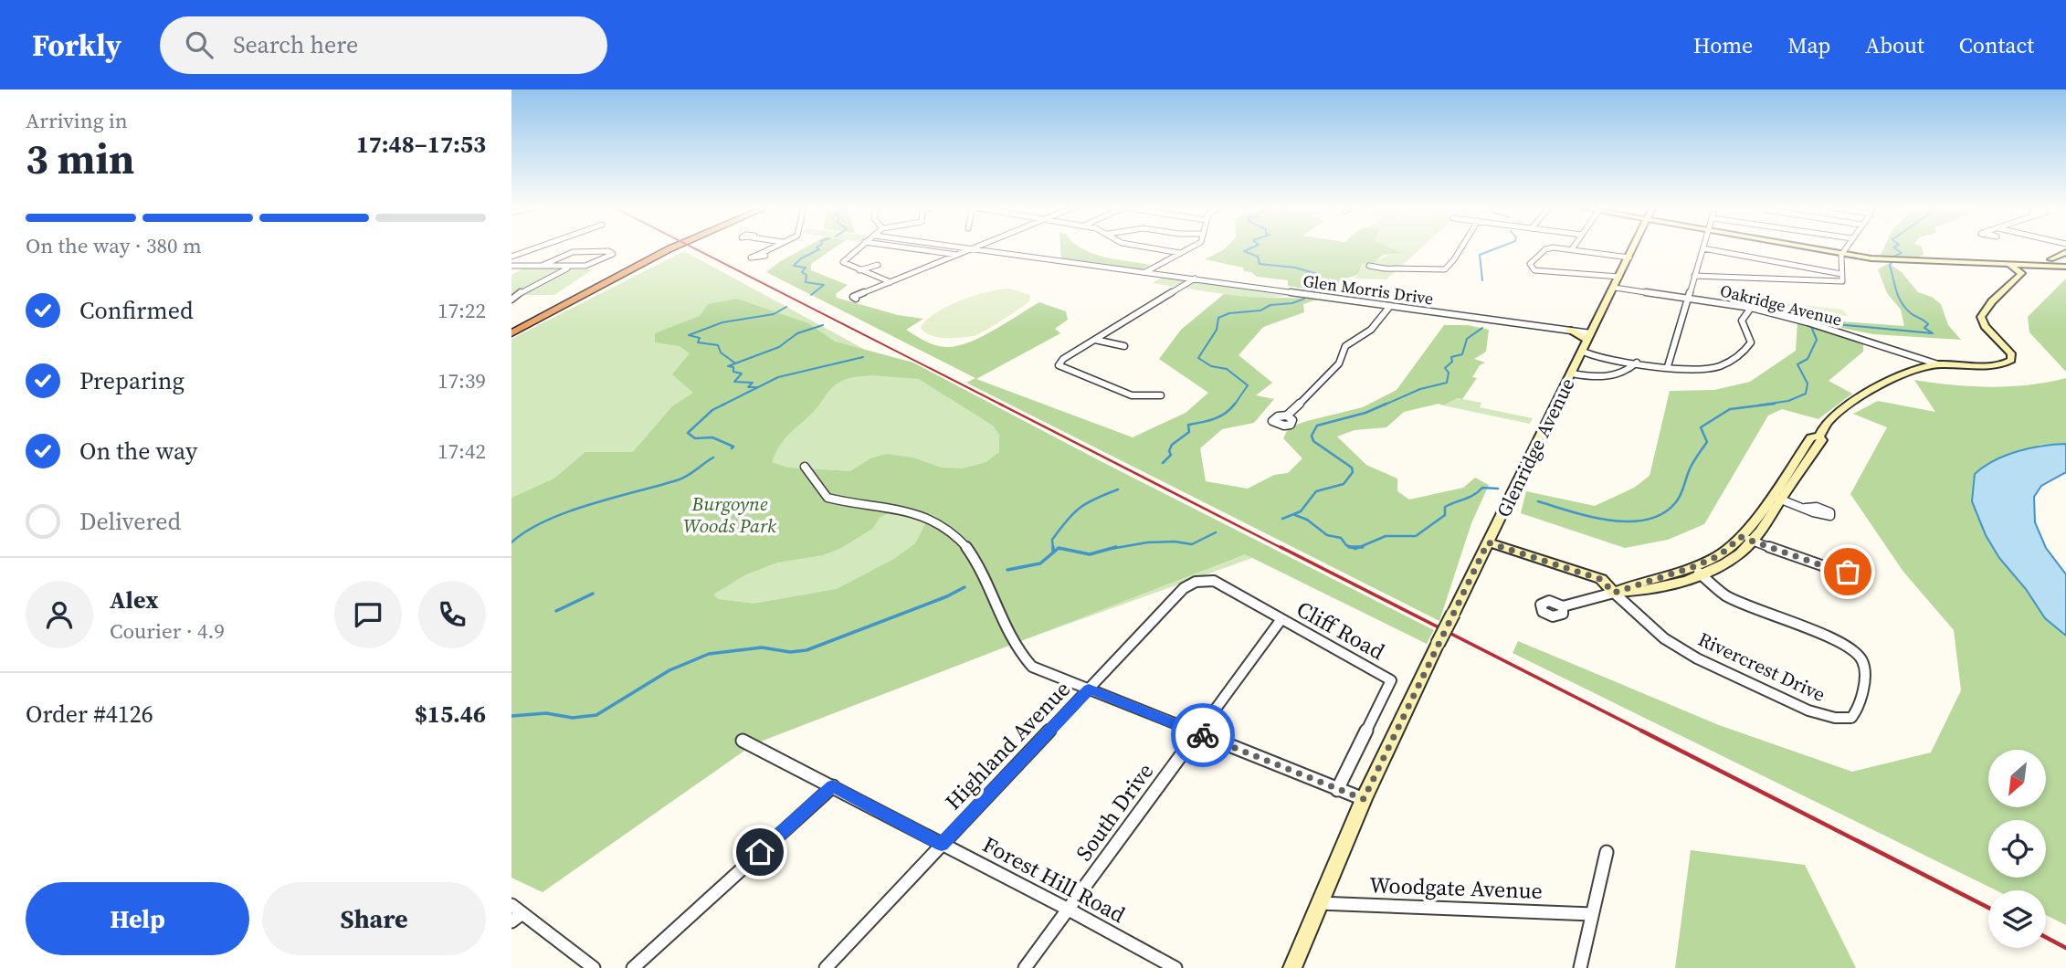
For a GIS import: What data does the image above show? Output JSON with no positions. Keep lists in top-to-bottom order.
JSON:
{
  "streets": {
    "main road": ["Glenridge Avenue"],
    "street": [
      "Glen Morris Drive",
      "Oakridge Avenue",
      "Cliff Road",
      "Rivercrest Drive",
      "Highland Avenue",
      "South Drive",
      "Forest Hill Road",
      "Woodgate Avenue"
    ]
  },
  "crossings": [
    ["Oakridge Avenue", "Glenridge Avenue"],
    ["Glenridge Avenue", "Woodgate Avenue"],
    ["Cliff Road", "Highland Avenue"],
    ["Cliff Road", "South Drive"],
    ["Highland Avenue", "Forest Hill Road"],
    ["South Drive", "Forest Hill Road"]
  ],
  "parks": ["Burgoyne Woods Park"],
  "north": "bottom left",
  "page": {
    "header": "Forkly",
    "search": "Search here",
    "nav": [
      "Home",
      "Map",
      "About",
      "Contact"
    ],
    "heading": ["3 min", "Arriving in", "17:48–17:53"],
    "panel": [
      "Alex",
      "Courier · 4.9",
      "Order #4126",
      "$15.46"
    ],
    "bar": "On the way · 380 m",
    "list": [
      ["Confirmed", "17:22"],
      ["Preparing", "17:39"],
      ["On the way", "17:42"],
      "Delivered"
    ],
    "buttons": ["Help", "Share"]
  }
}
